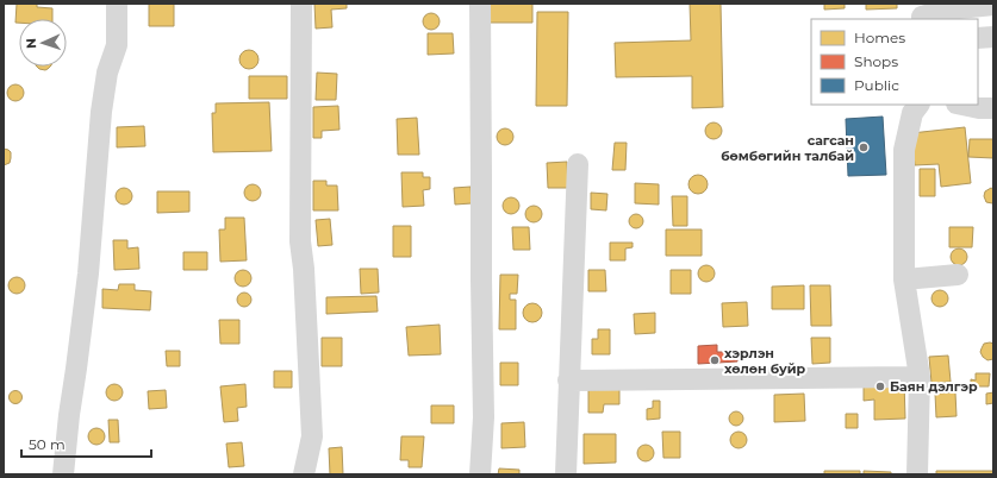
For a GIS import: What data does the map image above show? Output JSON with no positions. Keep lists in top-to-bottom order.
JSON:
{
  "places": ["сагсан бөмбөгийн талбай", "хэрлэн хөлөн буйр", "Баян дэлгэр"],
  "legend": ["Homes", "Shops", "Public"],
  "scale_bar": "50 m",
  "north": "left"
}
